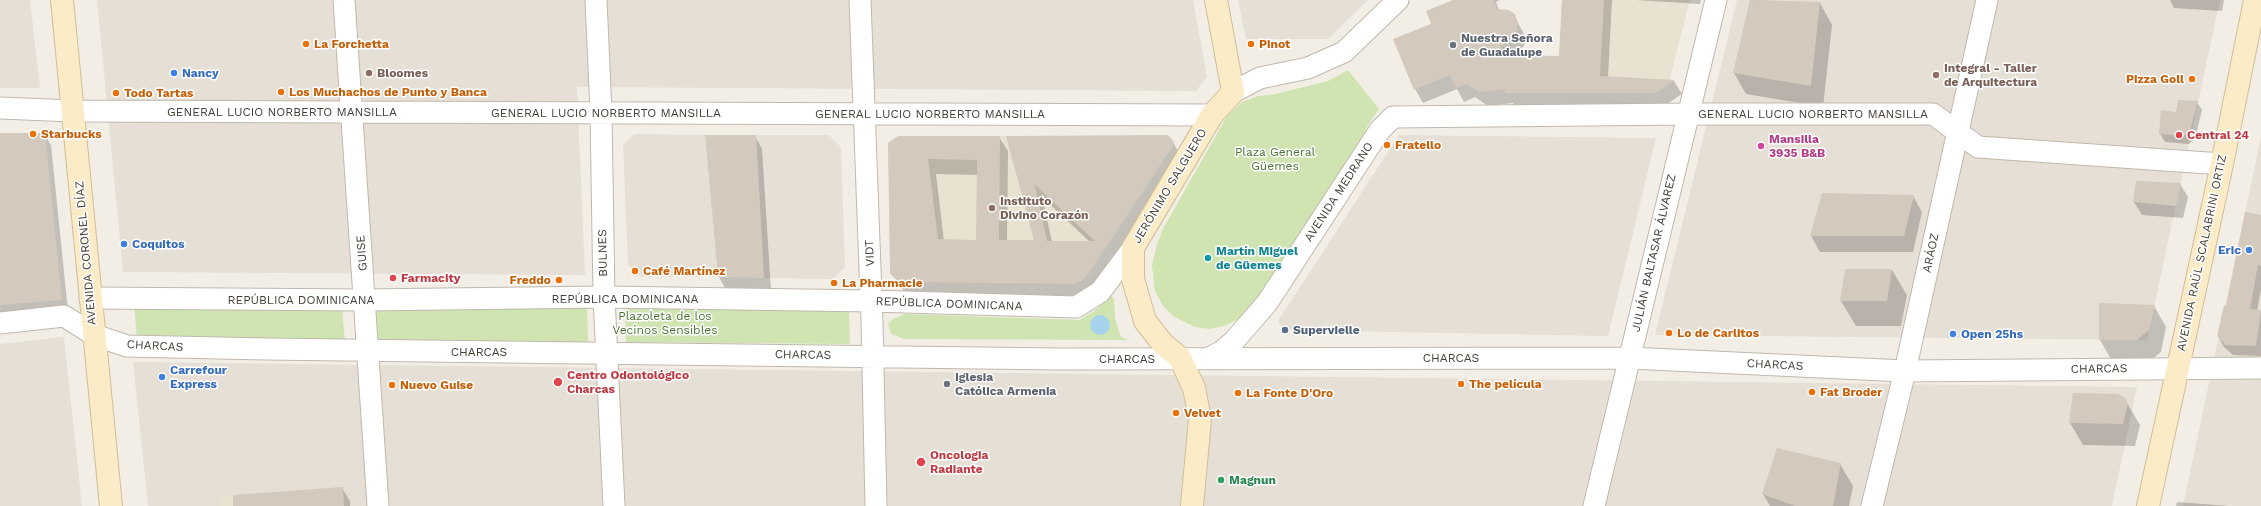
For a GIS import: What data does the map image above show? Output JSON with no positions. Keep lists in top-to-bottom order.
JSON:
{
  "streets": {
    "main road": ["JERÓNIMO SALGUERO", "AVENIDA CORONEL DÍAZ", "AVENIDA RAÚL SCALABRINI ORTIZ"],
    "street": [
      "GENERAL LUCIO NORBERTO MANSILLA",
      "AVENIDA MEDRANO",
      "GUISE",
      "BULNES",
      "VIDT",
      "JULIÁN BALTASAR ÁLVAREZ",
      "ARÁOZ",
      "REPÚBLICA DOMINICANA",
      "CHARCAS"
    ]
  },
  "crossings": [
    ["GENERAL LUCIO NORBERTO MANSILLA", "JERÓNIMO SALGUERO"],
    ["GENERAL LUCIO NORBERTO MANSILLA", "AVENIDA MEDRANO"],
    ["GENERAL LUCIO NORBERTO MANSILLA", "AVENIDA CORONEL DÍAZ"],
    ["GENERAL LUCIO NORBERTO MANSILLA", "GUISE"],
    ["GENERAL LUCIO NORBERTO MANSILLA", "BULNES"],
    ["GENERAL LUCIO NORBERTO MANSILLA", "VIDT"],
    ["GENERAL LUCIO NORBERTO MANSILLA", "JULIÁN BALTASAR ÁLVAREZ"],
    ["GENERAL LUCIO NORBERTO MANSILLA", "ARÁOZ"],
    ["GENERAL LUCIO NORBERTO MANSILLA", "AVENIDA RAÚL SCALABRINI ORTIZ"],
    ["JERÓNIMO SALGUERO", "REPÚBLICA DOMINICANA"],
    ["JERÓNIMO SALGUERO", "CHARCAS"],
    ["AVENIDA MEDRANO", "CHARCAS"],
    ["AVENIDA CORONEL DÍAZ", "REPÚBLICA DOMINICANA"],
    ["AVENIDA CORONEL DÍAZ", "CHARCAS"],
    ["GUISE", "REPÚBLICA DOMINICANA"],
    ["GUISE", "CHARCAS"],
    ["BULNES", "REPÚBLICA DOMINICANA"],
    ["BULNES", "CHARCAS"],
    ["VIDT", "REPÚBLICA DOMINICANA"],
    ["VIDT", "CHARCAS"],
    ["JULIÁN BALTASAR ÁLVAREZ", "CHARCAS"],
    ["ARÁOZ", "CHARCAS"],
    ["AVENIDA RAÚL SCALABRINI ORTIZ", "CHARCAS"]
  ],
  "parks": ["Plaza General Güemes", "Plazoleta de los Vecinos Sensibles"],
  "places": [
    "La Forchetta",
    "Pinot",
    "Nuestra Señora de Guadalupe",
    "Nancy",
    "Bloomes",
    "Integral - Taller de Arquitectura",
    "Pizza Goll",
    "Los Muchachos de Punto y Banca",
    "Todo Tartas",
    "Starbucks",
    "Central 24",
    "Fratello",
    "Mansilla 3935 B&B",
    "Instituto Divino Corazón",
    "Coquitos",
    "Eric",
    "Martín Miguel de Güemes",
    "Café Martínez",
    "Farmacity",
    "Freddo",
    "La Pharmacie",
    "Supervielle",
    "Lo de Carlitos",
    "Open 25hs",
    "Carrefour Express",
    "Centro Odontológico Charcas",
    "Iglesia Católica Armenia",
    "The película",
    "Nuevo Guise",
    "Fat Broder",
    "La Fonte D'Oro",
    "Velvet",
    "Oncologia Radiante",
    "Magnun"
  ]
}
